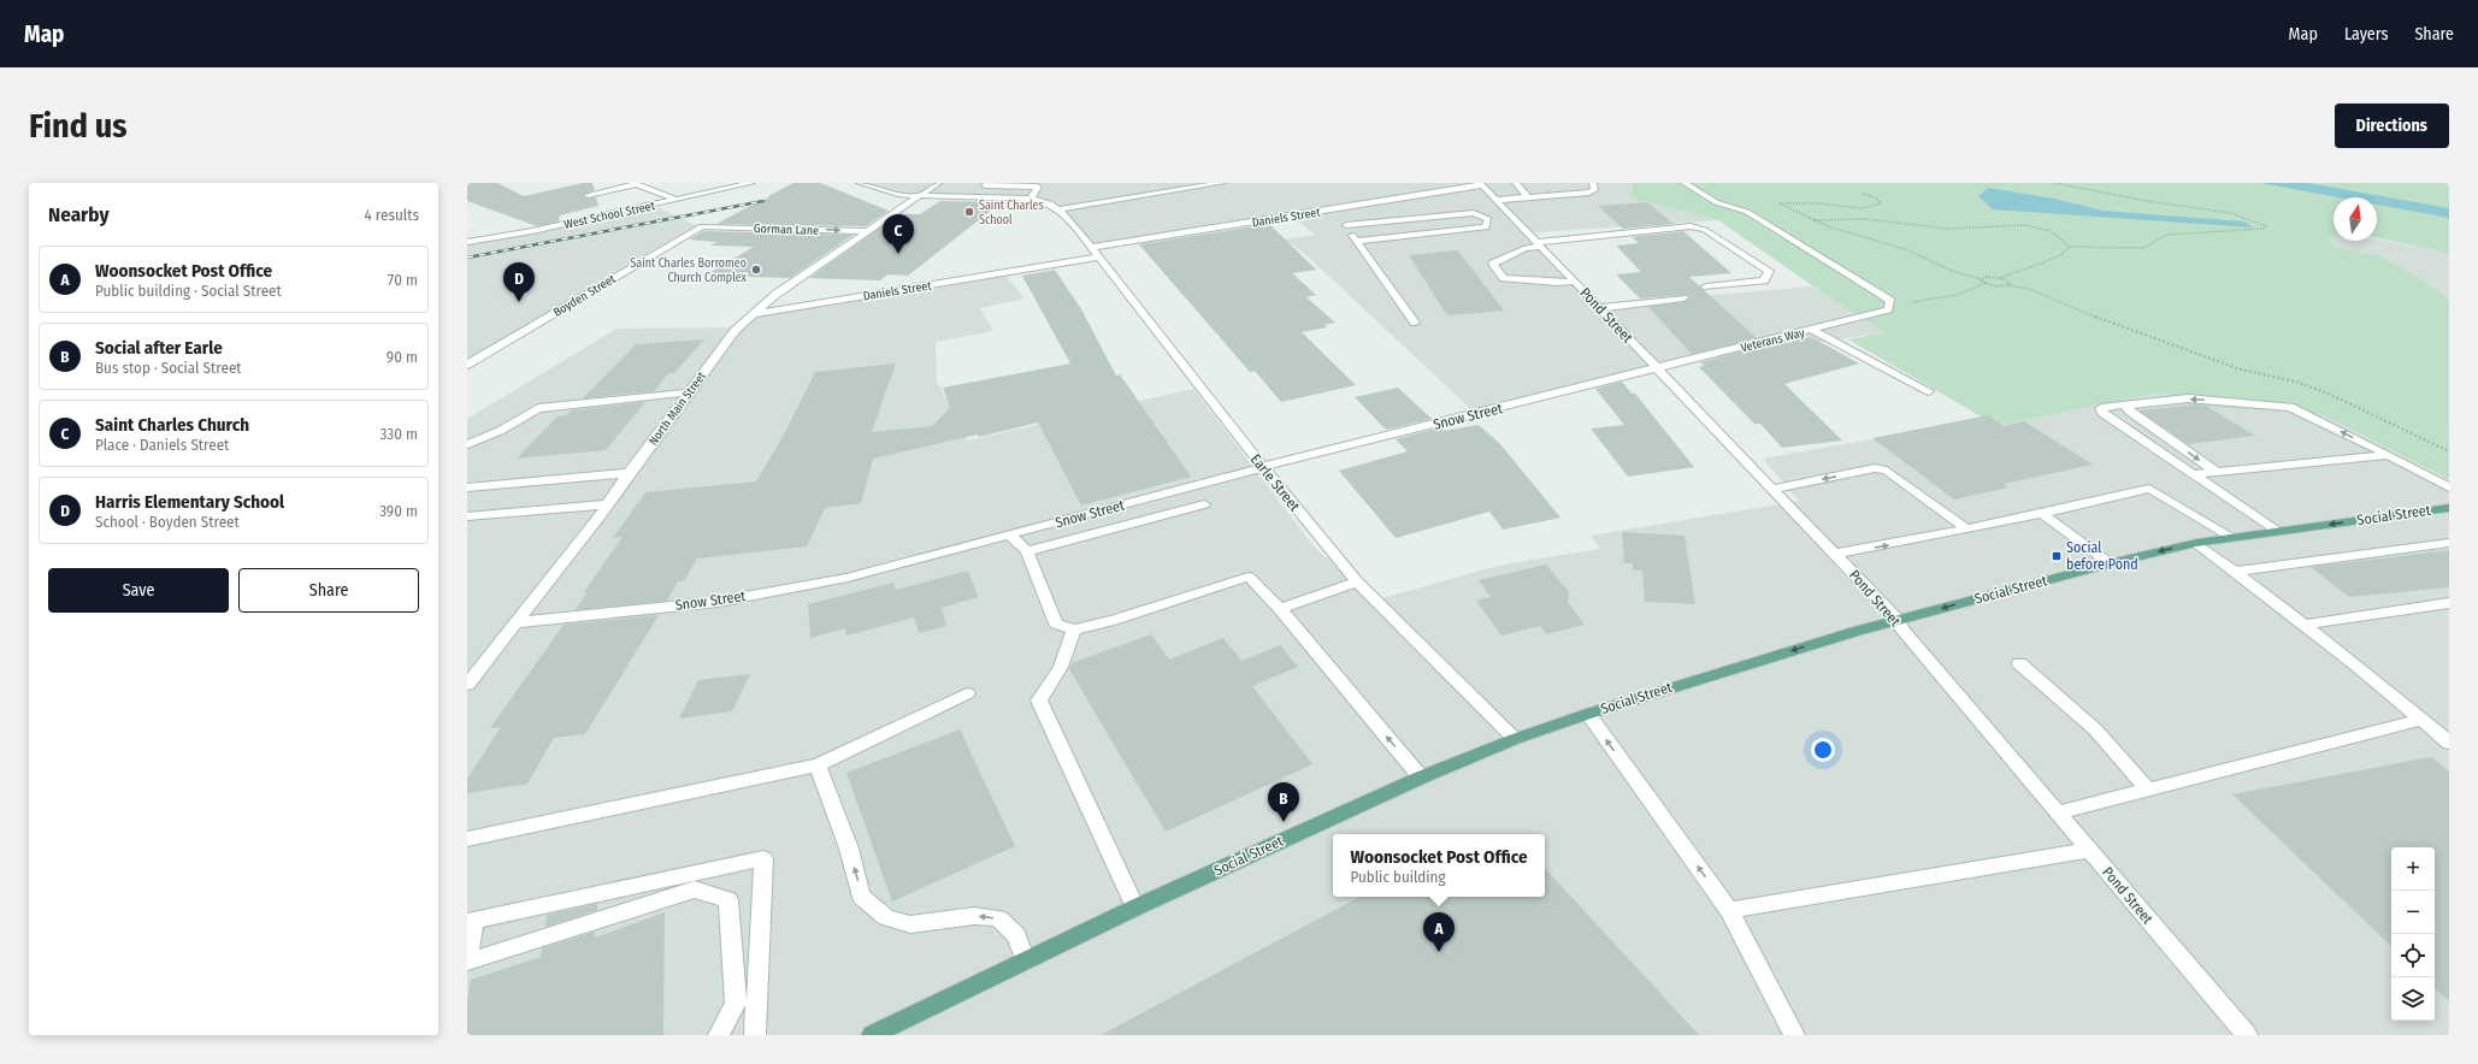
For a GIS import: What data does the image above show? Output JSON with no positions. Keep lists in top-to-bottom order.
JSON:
{
  "streets": {
    "main road": ["Social Street"],
    "street": [
      "West School Street",
      "Daniels Street",
      "Gorman Lane",
      "Boyden Street",
      "Pond Street",
      "Veterans Way",
      "North Main Street",
      "Snow Street",
      "Earle Street"
    ]
  },
  "crossings": [
    ["Daniels Street", "Pond Street"],
    ["Daniels Street", "North Main Street"],
    ["Daniels Street", "Earle Street"],
    ["Gorman Lane", "Boyden Street"],
    ["Gorman Lane", "North Main Street"],
    ["Pond Street", "Veterans Way"],
    ["Pond Street", "Snow Street"],
    ["Pond Street", "Social Street"],
    ["Veterans Way", "Snow Street"],
    ["North Main Street", "Snow Street"],
    ["Snow Street", "Earle Street"],
    ["Earle Street", "Social Street"]
  ],
  "one_way": ["Gorman Lane", "Social Street"],
  "places": {
    "other": ["Saint Charles School", "Saint Charles Borromeo Church Complex"],
    "transit": ["Social before Pond"]
  },
  "north": "top",
  "page": {
    "header": "Map",
    "nav": ["Map", "Layers", "Share"],
    "buttons": [
      "Directions",
      ["Save", "Share"]
    ],
    "title": "Find us",
    "heading": ["Nearby", "4 results"],
    "pins": [
      "C",
      "D",
      "B",
      "A"
    ],
    "list": [
      {
        "mark": "A",
        "name": "Woonsocket Post Office",
        "note": "Public building · Social Street",
        "value": "70 m"
      },
      {
        "mark": "B",
        "name": "Social after Earle",
        "note": "Bus stop · Social Street",
        "value": "90 m"
      },
      {
        "mark": "C",
        "name": "Saint Charles Church",
        "note": "Place · Daniels Street",
        "value": "330 m"
      },
      {
        "mark": "D",
        "name": "Harris Elementary School",
        "note": "School · Boyden Street",
        "value": "390 m"
      }
    ],
    "popup": ["Woonsocket Post Office", "Public building"],
    "map_buttons": ["+", "−"]
  }
}
